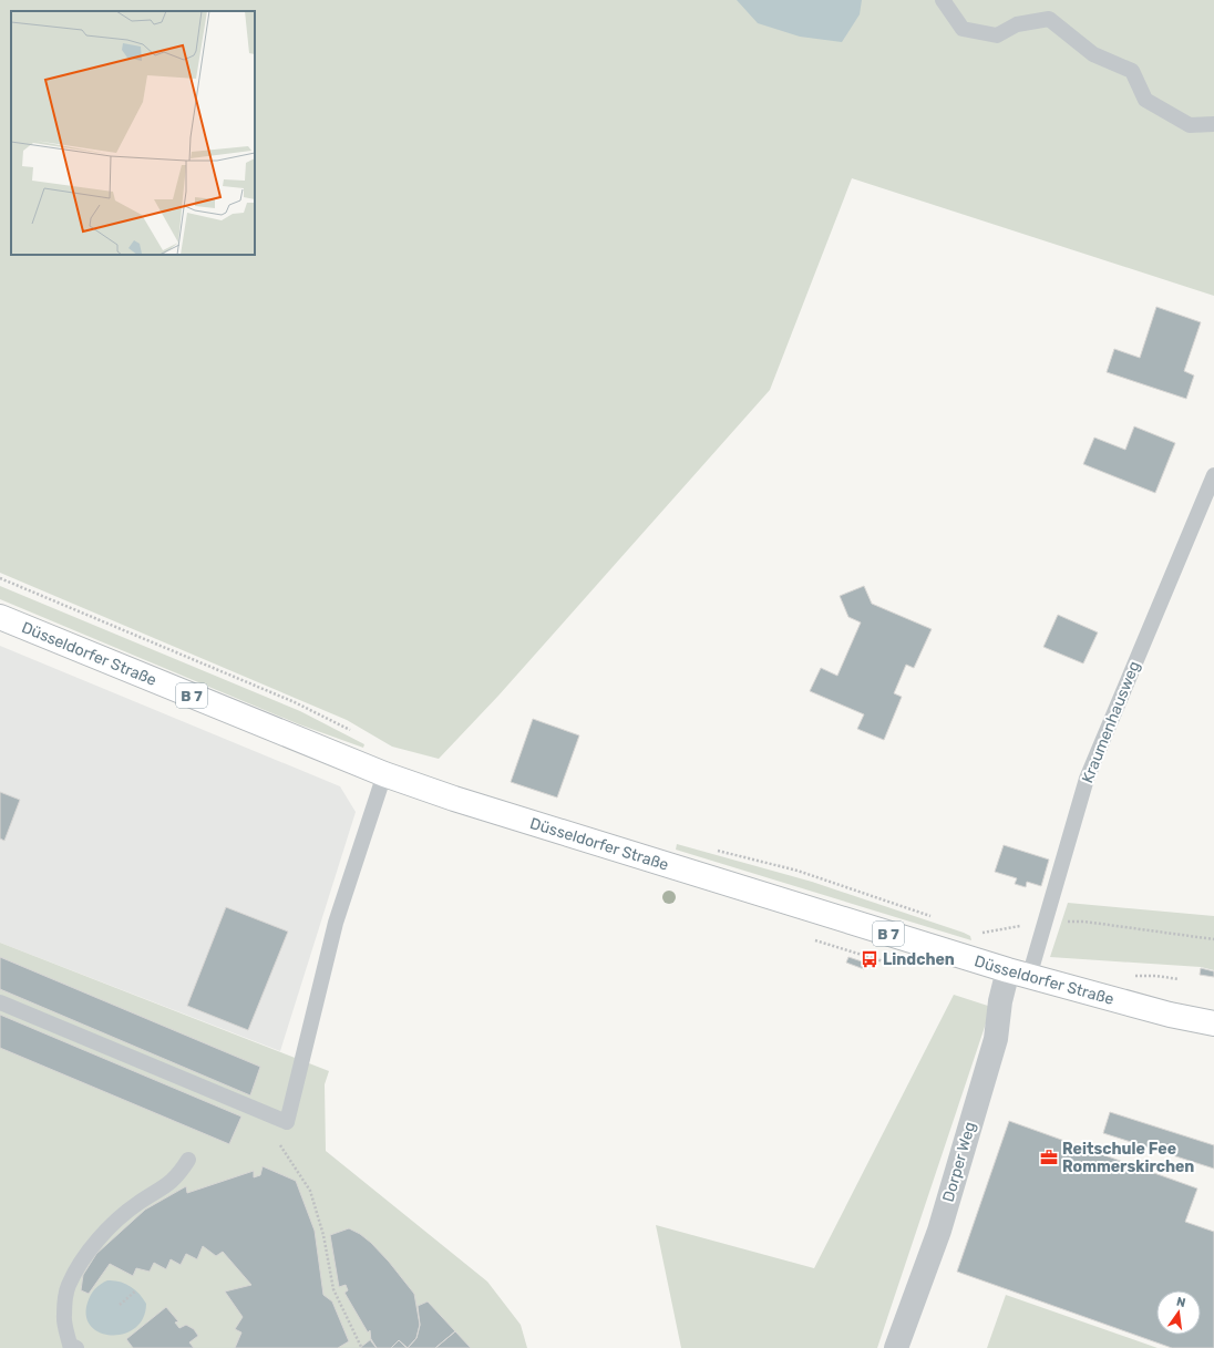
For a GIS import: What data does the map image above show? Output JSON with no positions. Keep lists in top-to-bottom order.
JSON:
{
  "streets": {
    "main road": ["Düsseldorfer Straße", "B 7"],
    "street": ["Dorper Weg"],
    "lane": ["Kraumenhausweg"]
  },
  "crossings": [
    ["Düsseldorfer Straße", "Kraumenhausweg"],
    ["Düsseldorfer Straße", "Dorper Weg"],
    ["Kraumenhausweg", "Dorper Weg"]
  ],
  "places": {
    "bus stop": ["Lindchen"],
    "office": ["Reitschule Fee Rommerskirchen"]
  },
  "north": "top"
}
